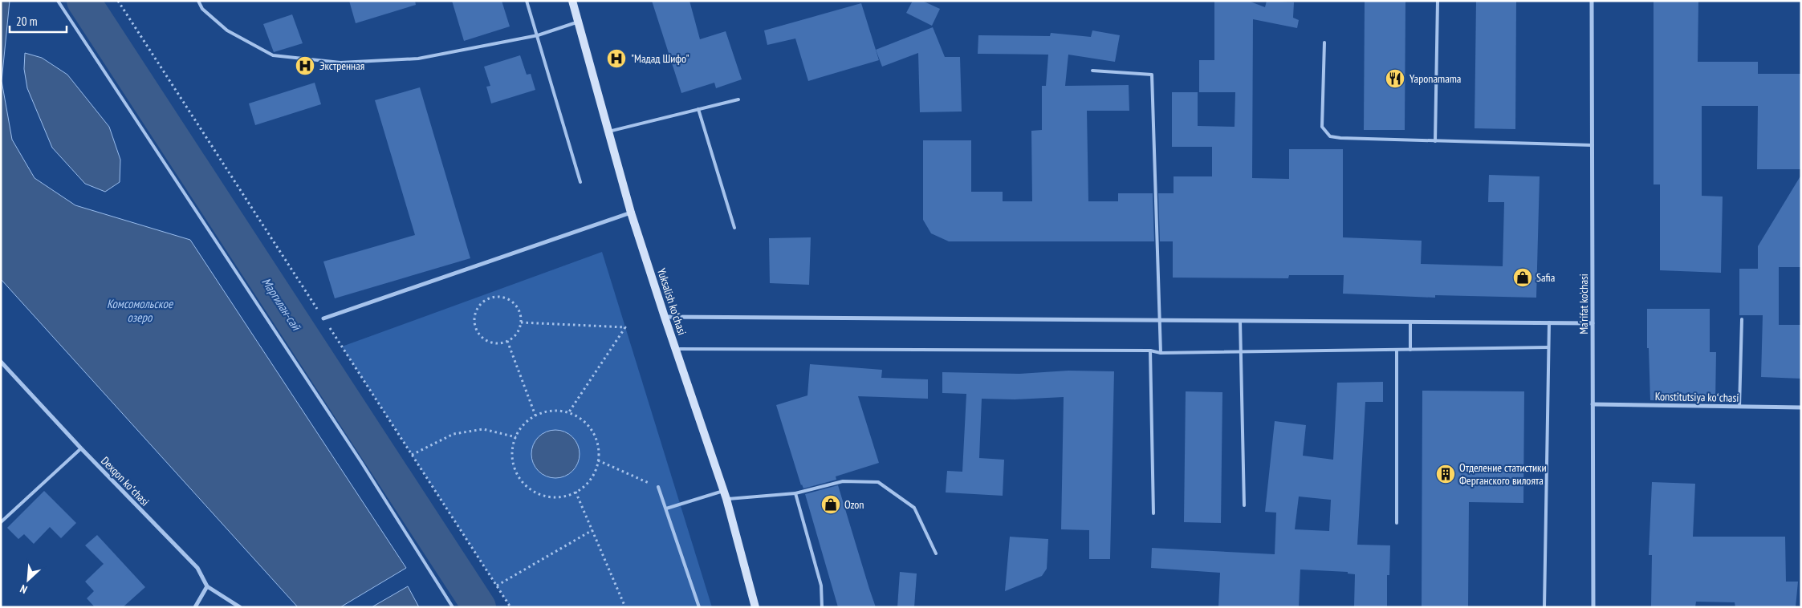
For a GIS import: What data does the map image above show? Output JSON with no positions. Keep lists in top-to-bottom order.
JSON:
{
  "streets": {
    "main road": ["Yuksalish koʻchasi"],
    "street": ["Ma'rifat ko'chasi", "Konstitutsiya koʻchasi", "Dexqon koʻchasi"]
  },
  "crossings": [
    ["Ma'rifat ko'chasi", "Konstitutsiya koʻchasi"]
  ],
  "water": ["Комсомольское озеро", "Маргилан-сай"],
  "places": {
    "hospital": ["\"Мадад Шифо\"", "Экстренная"],
    "restaurant": ["Yaponamama"],
    "shop": ["Safia", "Ozon"],
    "building": ["Отделение статистики Ферганского вилоята"]
  },
  "scale_bar": "20 m",
  "north": "bottom left"
}
